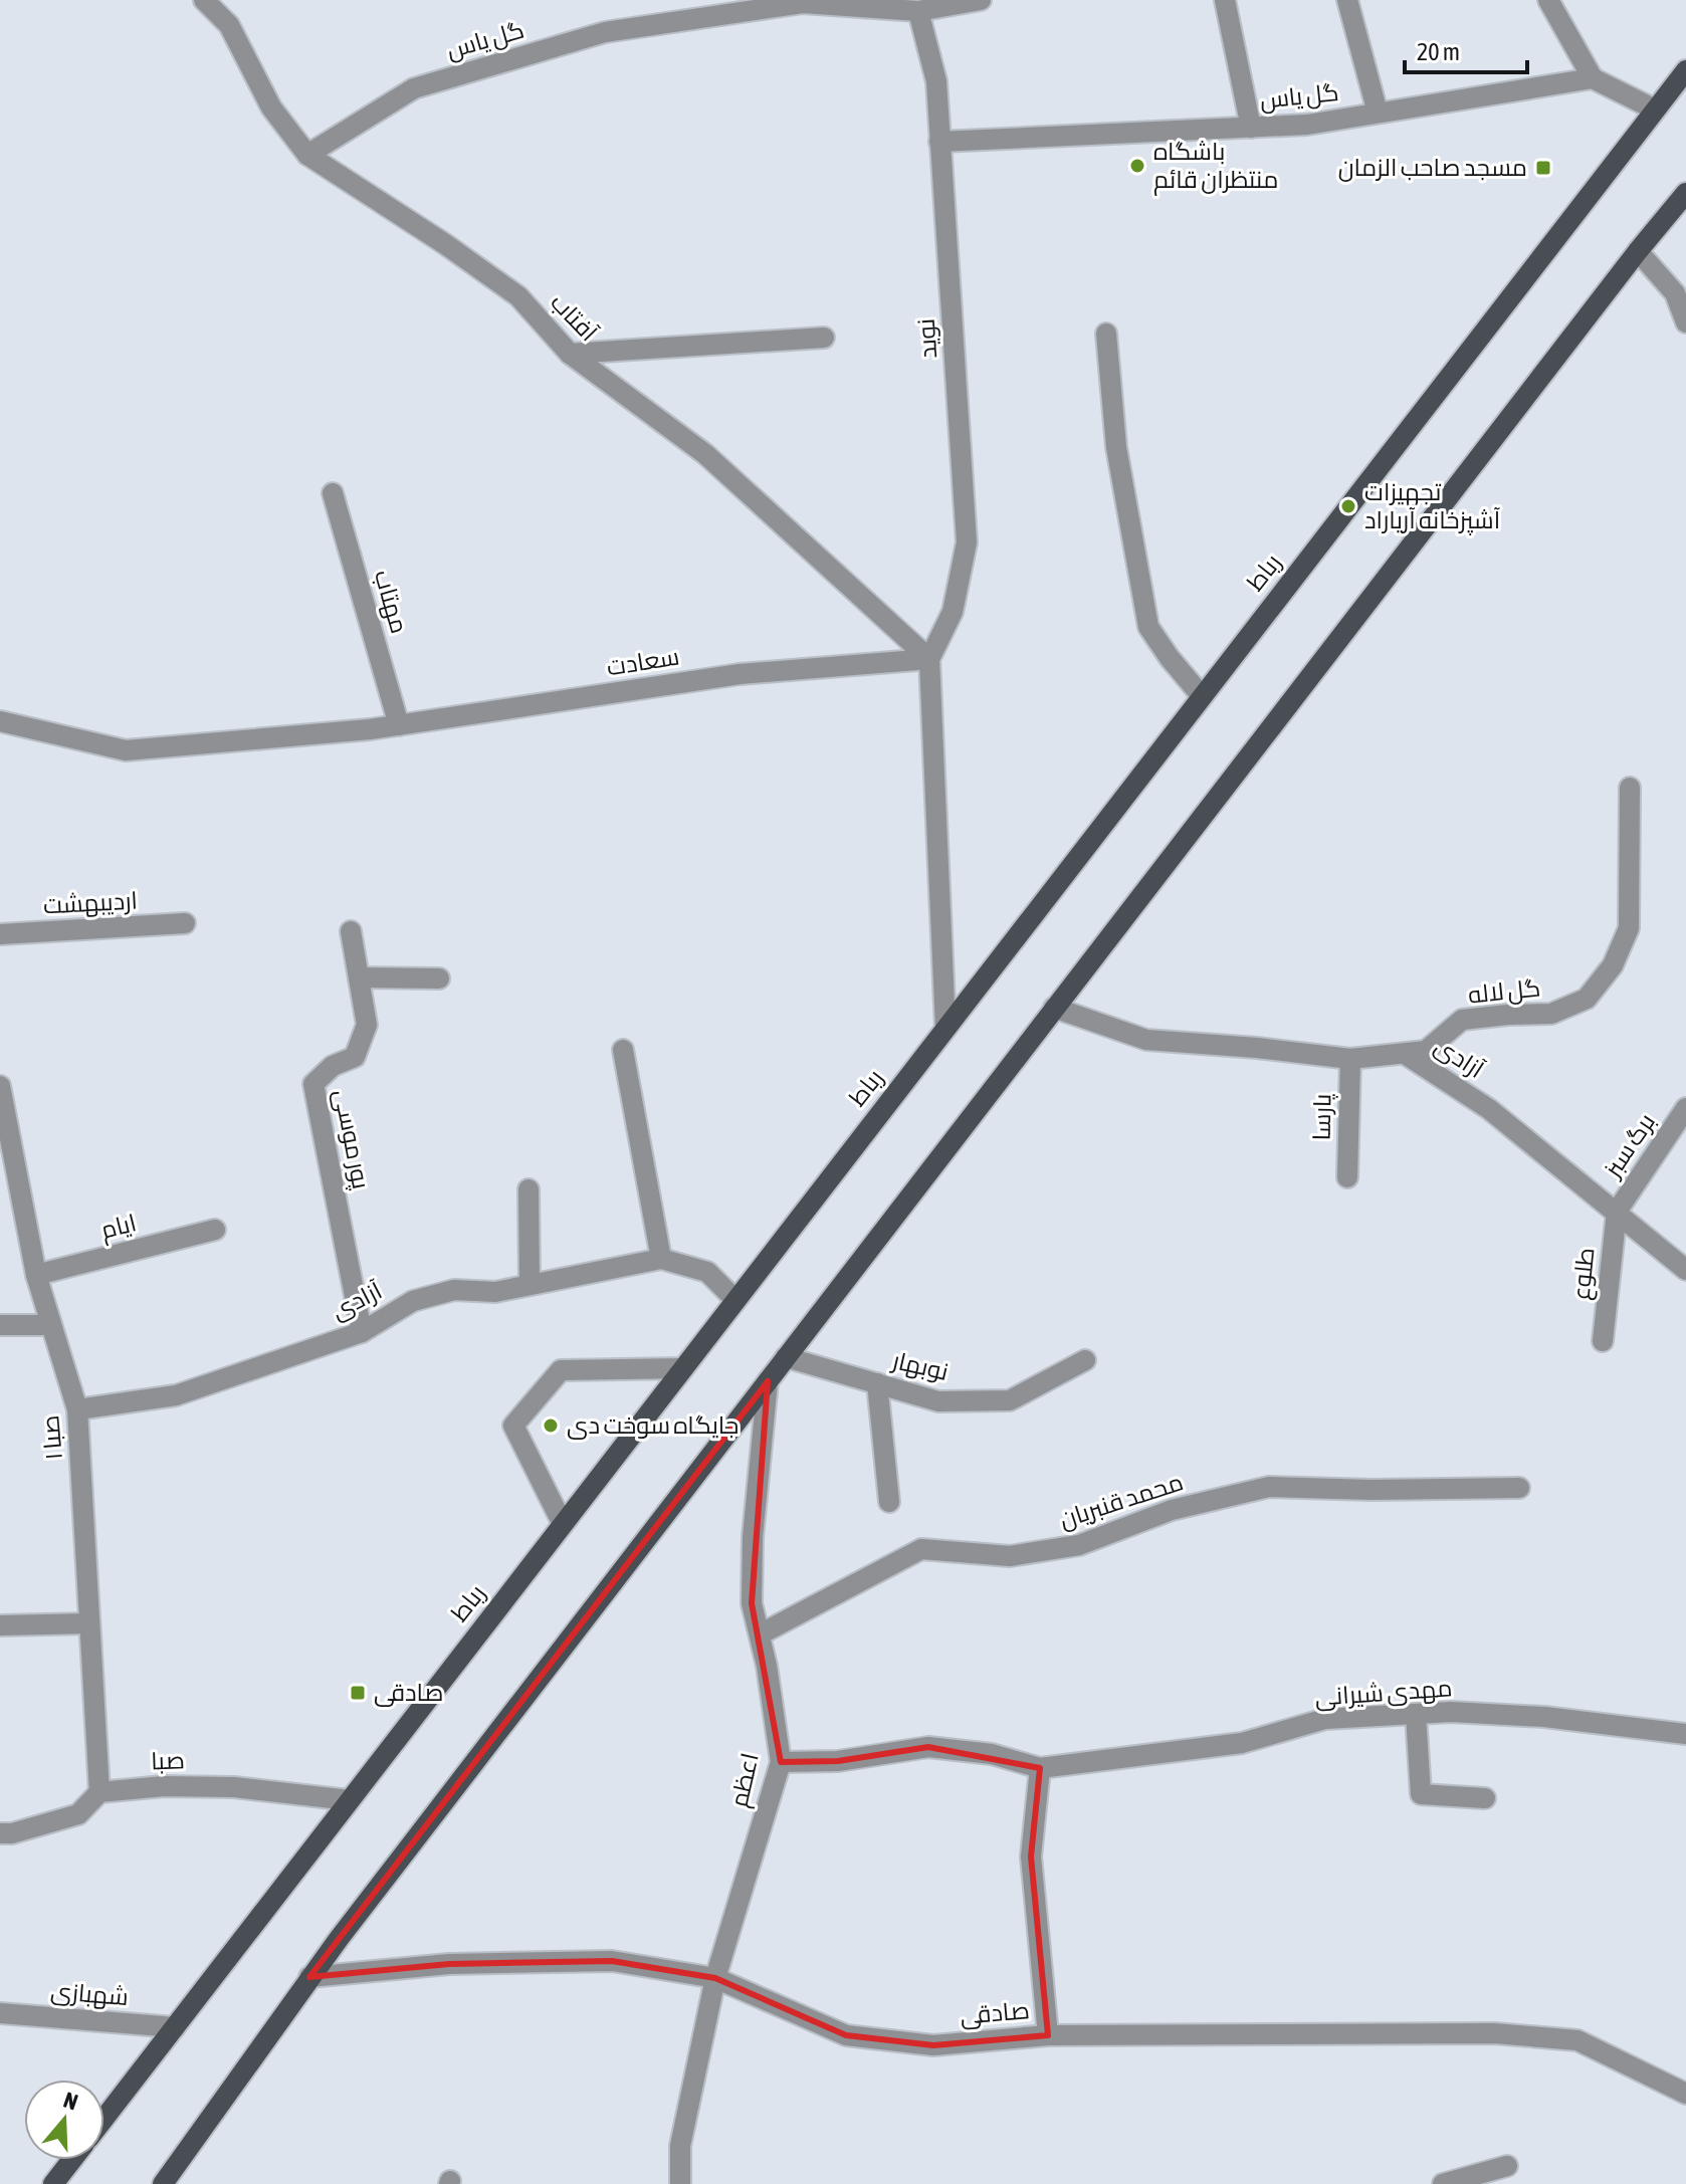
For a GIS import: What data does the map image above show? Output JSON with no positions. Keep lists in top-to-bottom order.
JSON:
{
  "streets": {
    "main road": ["رباط"],
    "street": [
      "گل یاس",
      "آفتاب",
      "نوید",
      "مهتاب",
      "سعادت",
      "اردیبهشت",
      "گل لاله",
      "آزادی",
      "پارسا",
      "پور موسی",
      "برگ سبز",
      "ایام",
      "طلوع",
      "نوبهار",
      "صبا ۱",
      "محمد قنبریان",
      "مهدی شیرانی",
      "صبا",
      "اعظم",
      "شهبازی",
      "صادقی"
    ]
  },
  "crossings": [
    ["گل یاس", "آفتاب"],
    ["گل یاس", "نوید"],
    ["آفتاب", "نوید"],
    ["آفتاب", "سعادت"],
    ["نوید", "سعادت"],
    ["رباط", "آزادی"],
    ["رباط", "صبا"],
    ["رباط", "شهبازی"],
    ["مهتاب", "سعادت"],
    ["گل لاله", "آزادی"],
    ["آزادی", "پارسا"],
    ["آزادی", "پور موسی"],
    ["آزادی", "برگ سبز"],
    ["آزادی", "طلوع"],
    ["آزادی", "صبا ۱"],
    ["برگ سبز", "طلوع"],
    ["ایام", "صبا ۱"],
    ["صبا ۱", "صبا"],
    ["محمد قنبریان", "اعظم"],
    ["مهدی شیرانی", "اعظم"],
    ["اعظم", "صادقی"]
  ],
  "places": {
    "other": ["باشگاه منتظران قائم", "تجهیزات آشپزخانه آریاراد", "جایگاه سوخت دی"],
    "transit": ["مسجد صاحب الزمان", "صادقی"]
  },
  "scale_bar": "20 m",
  "north": "top"
}
